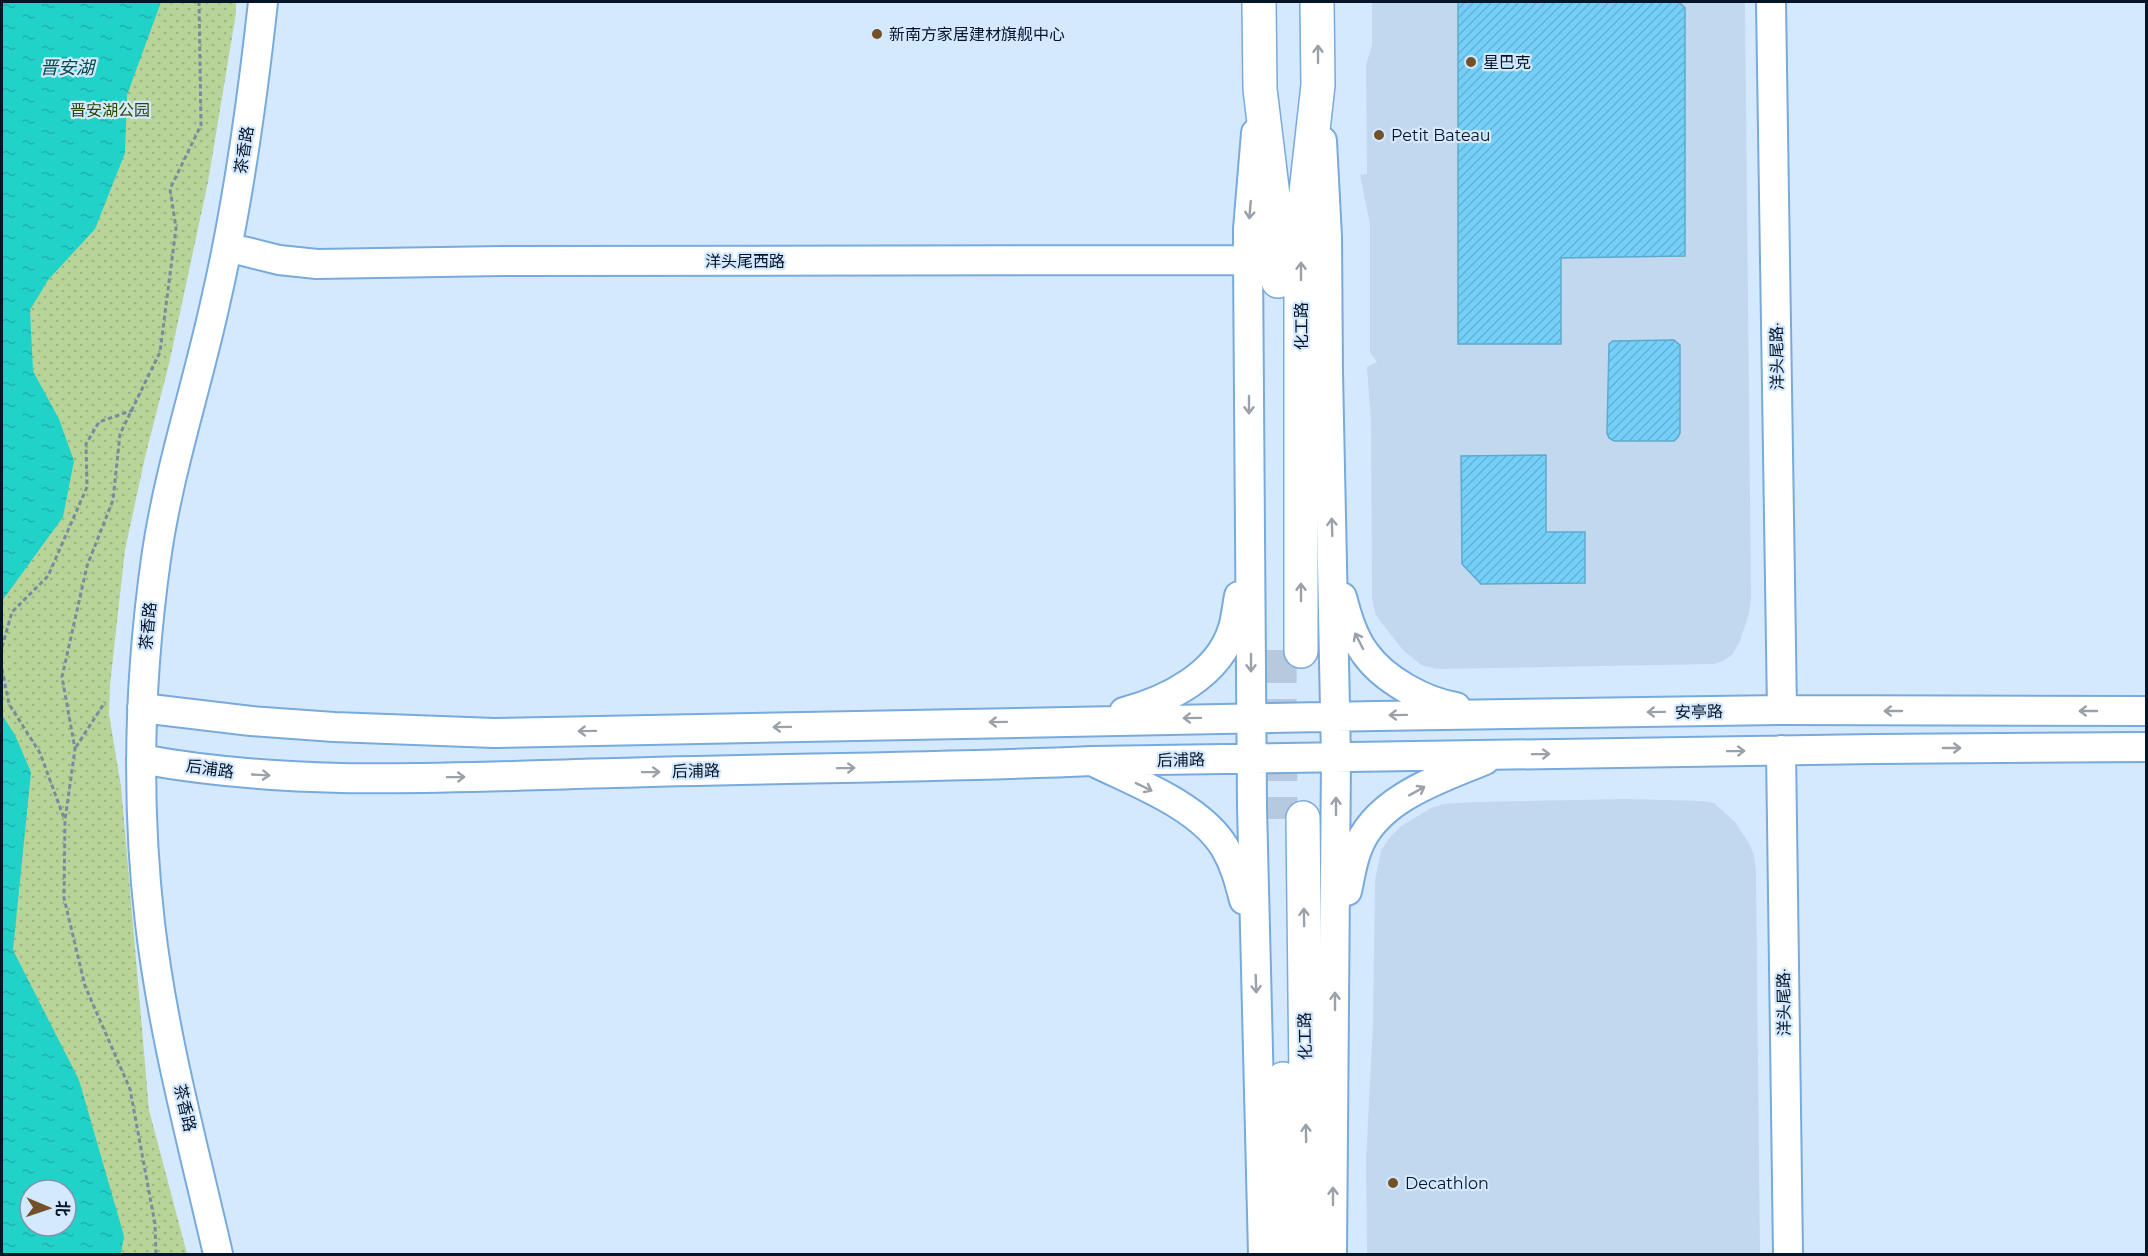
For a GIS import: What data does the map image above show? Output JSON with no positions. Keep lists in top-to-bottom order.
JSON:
{
  "streets": {
    "highway": ["化工路"],
    "main road": [
      "茶香路",
      "洋头尾西路",
      "洋头尾路·",
      "安亭路",
      "后浦路"
    ]
  },
  "crossings": [
    ["茶香路", "洋头尾西路"],
    ["茶香路", "后浦路"],
    ["洋头尾路·", "安亭路"]
  ],
  "water": ["晋安湖"],
  "parks": ["晋安湖公园"],
  "places": [
    "新南方家居建材旗舰中心",
    "星巴克",
    "Petit Bateau",
    "Decathlon"
  ],
  "north": "right"
}
